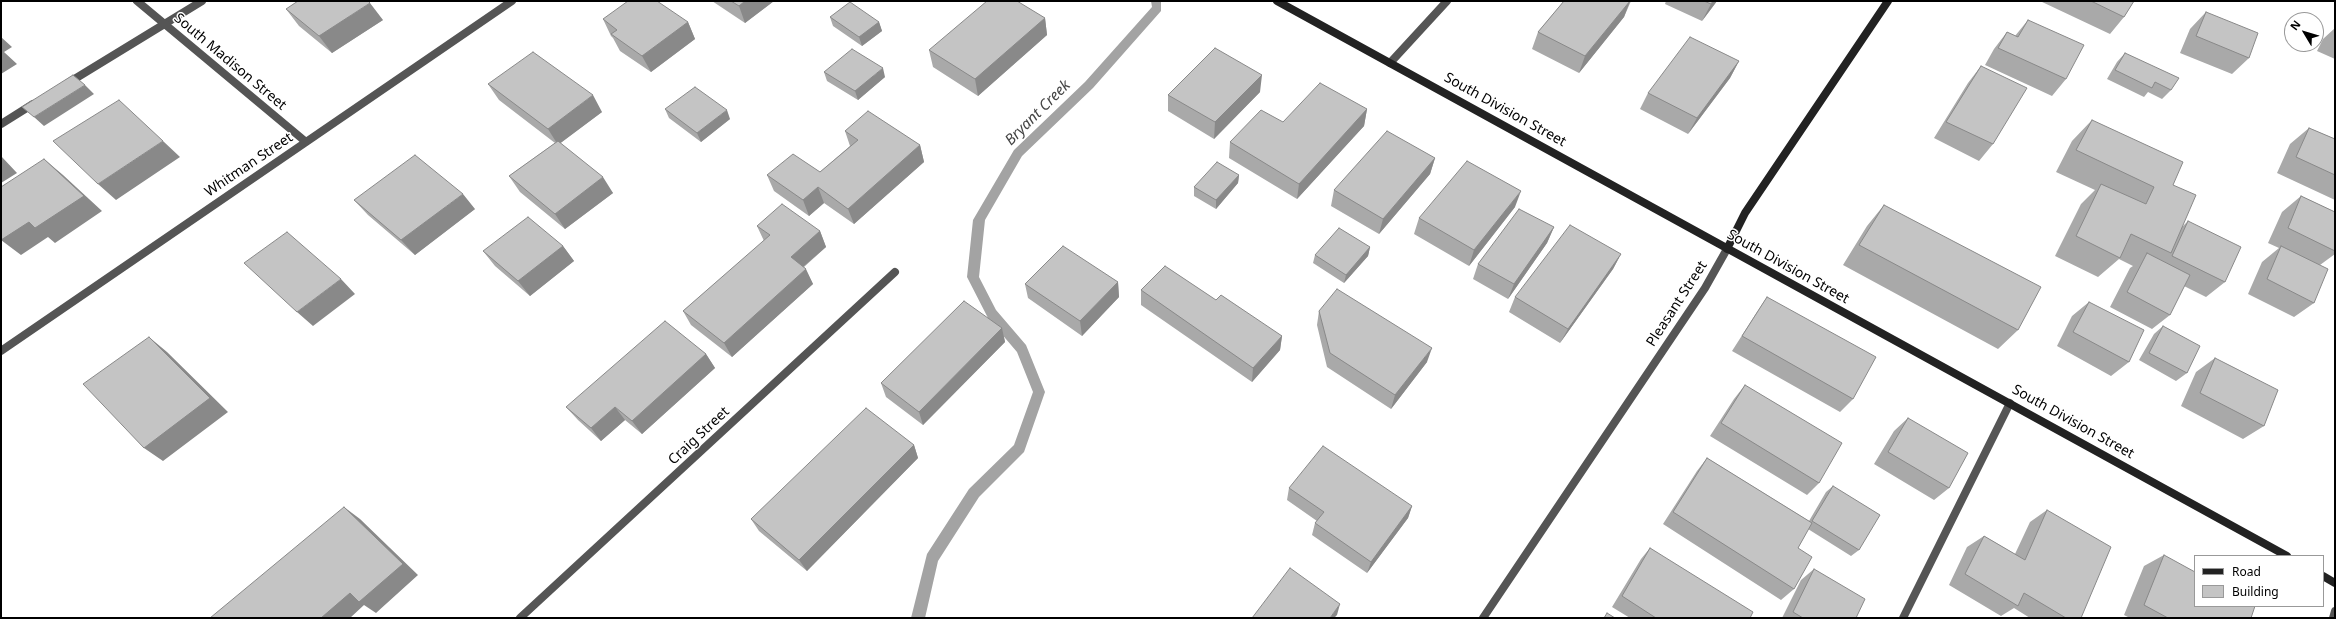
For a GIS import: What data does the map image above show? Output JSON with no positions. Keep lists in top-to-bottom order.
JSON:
{
  "streets": {
    "street": [
      "South Madison Street",
      "South Division Street",
      "Whitman Street",
      "Pleasant Street",
      "Craig Street"
    ]
  },
  "crossings": [
    ["South Madison Street", "Whitman Street"],
    ["South Division Street", "Pleasant Street"]
  ],
  "water": ["Bryant Creek"],
  "legend": ["Road", "Building"],
  "north": "top left"
}
